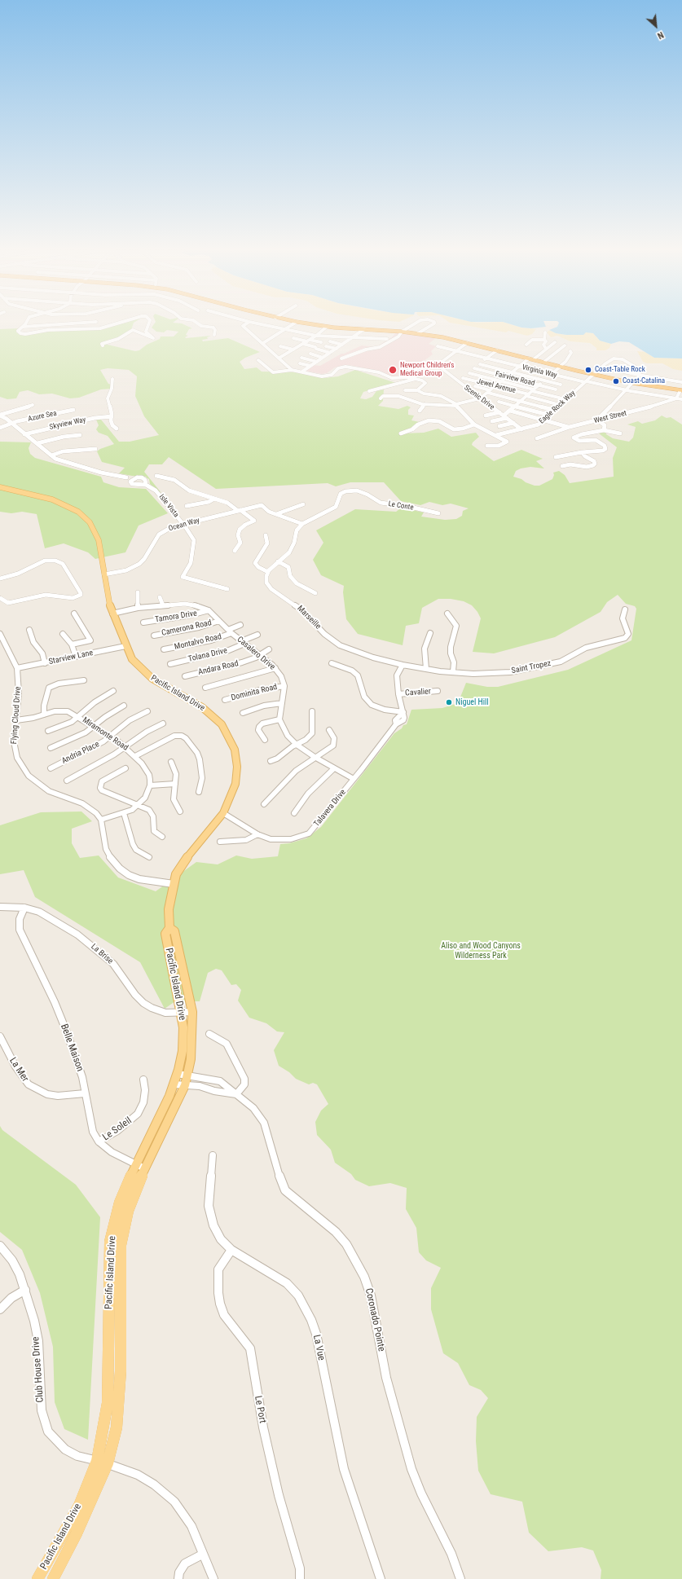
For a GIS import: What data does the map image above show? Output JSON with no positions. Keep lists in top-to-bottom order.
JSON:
{
  "streets": {
    "main road": ["Pacific Island Drive"],
    "street": [
      "Virginia Way",
      "Fairview Road",
      "Jewel Avenue",
      "Scenic Drive",
      "Eagle Rock Way",
      "Azure Sea",
      "West Street",
      "Skyview Way",
      "Isle Vista",
      "Le Conte",
      "Ocean Way",
      "Tamora Drive",
      "Marseille",
      "Camerona Road",
      "Montalvo Road",
      "Casalero Drive",
      "Tolana Drive",
      "Starview Lane",
      "Saint Tropez",
      "Andara Road",
      "Dominita Road",
      "Cavalier",
      "Flying Cloud Drive",
      "Miramonte Road",
      "Andria Place",
      "Talavera Drive",
      "La Brise",
      "Belle Maison",
      "La Mer",
      "Le Soleil",
      "Coronado Pointe",
      "La Vue",
      "Club House Drive",
      "Le Port"
    ]
  },
  "crossings": [
    ["Virginia Way", "Eagle Rock Way"],
    ["Virginia Way", "West Street"],
    ["Jewel Avenue", "Eagle Rock Way"],
    ["Scenic Drive", "Eagle Rock Way"],
    ["Azure Sea", "Isle Vista"],
    ["Skyview Way", "Isle Vista"],
    ["Isle Vista", "Ocean Way"],
    ["Ocean Way", "Pacific Island Drive"],
    ["Tamora Drive", "Casalero Drive"],
    ["Marseille", "Saint Tropez"],
    ["Camerona Road", "Casalero Drive"],
    ["Montalvo Road", "Casalero Drive"],
    ["Casalero Drive", "Tolana Drive"],
    ["Casalero Drive", "Andara Road"],
    ["Casalero Drive", "Dominita Road"],
    ["Casalero Drive", "Pacific Island Drive"],
    ["Starview Lane", "Pacific Island Drive"],
    ["Starview Lane", "Flying Cloud Drive"],
    ["Pacific Island Drive", "Talavera Drive"],
    ["Pacific Island Drive", "La Brise"],
    ["Pacific Island Drive", "Belle Maison"],
    ["Pacific Island Drive", "Coronado Pointe"],
    ["Pacific Island Drive", "Club House Drive"],
    ["Flying Cloud Drive", "Miramonte Road"],
    ["Miramonte Road", "Andria Place"],
    ["La Brise", "Belle Maison"],
    ["Belle Maison", "La Mer"],
    ["Belle Maison", "Le Soleil"],
    ["La Vue", "Le Port"]
  ],
  "parks": ["Aliso and Wood Canyons Wilderness Park"],
  "places": [
    "Newport Children's Medical Group",
    "Coast-Table Rock",
    "Coast-Catalina",
    "Niguel Hill"
  ],
  "north": "bottom right"
}
